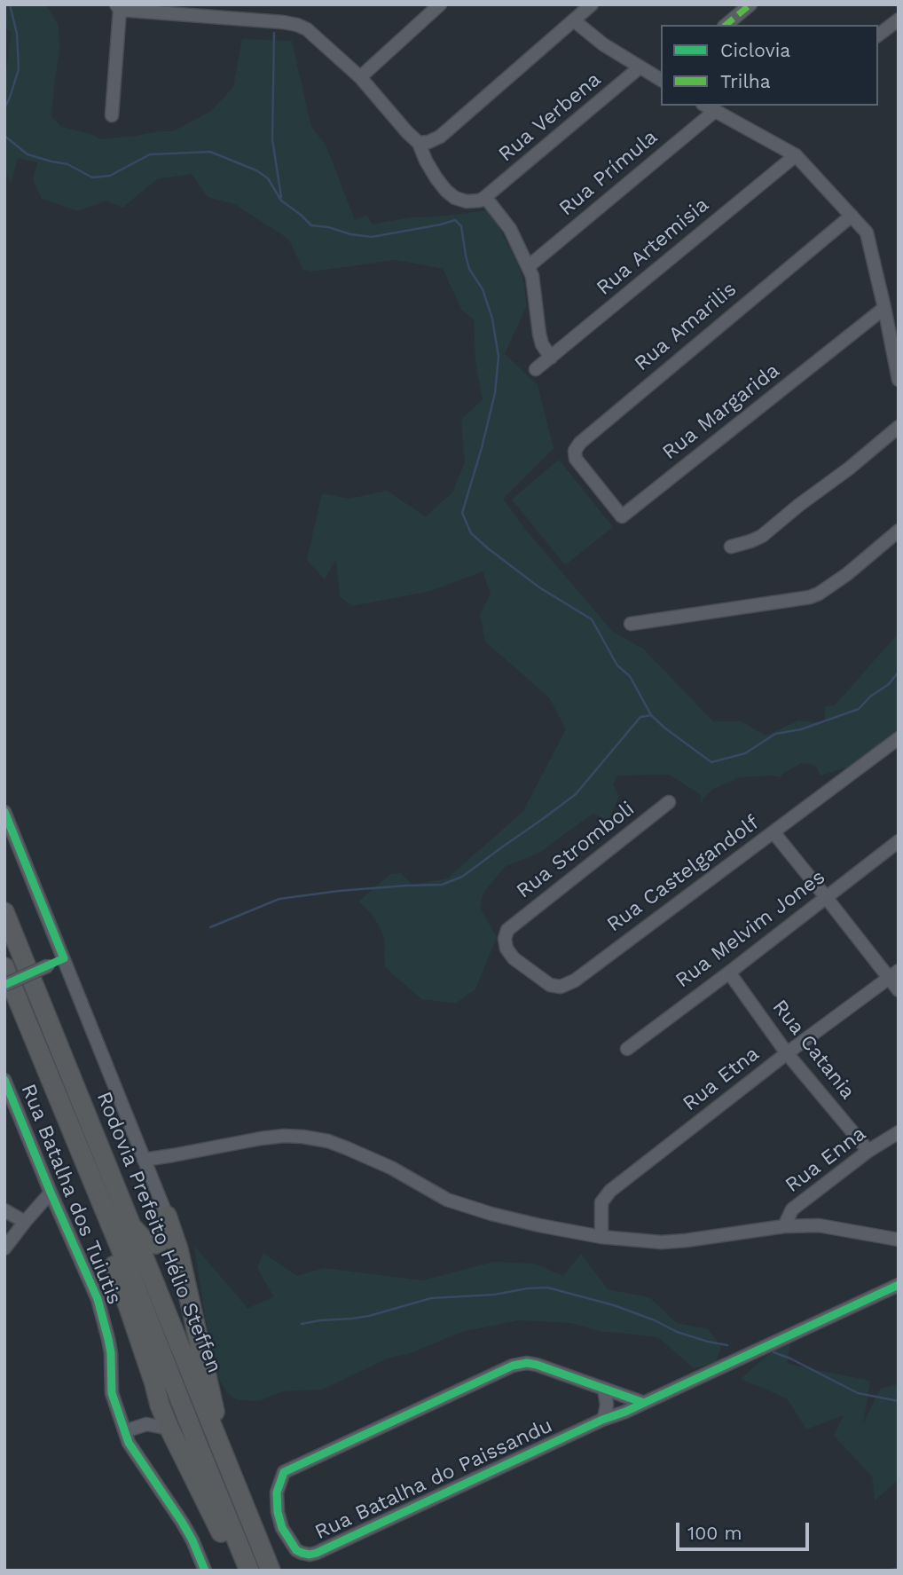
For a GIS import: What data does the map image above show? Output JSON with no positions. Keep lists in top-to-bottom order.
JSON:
{
  "streets": {
    "highway": ["Rodovia Prefeito Hélio Steffen"],
    "street": [
      "Rua Verbena",
      "Rua Prímula",
      "Rua Artemisia",
      "Rua Amarilis",
      "Rua Margarida",
      "Rua Stromboli",
      "Rua Castelgandolf",
      "Rua Melvim Jones",
      "Rua Catania",
      "Rua Etna",
      "Rua Enna",
      "Rua Batalha dos Tuiutis",
      "Rua Batalha do Paissandu"
    ]
  },
  "crossings": [
    ["Rua Amarilis", "Rua Margarida"],
    ["Rua Stromboli", "Rua Castelgandolf"],
    ["Rua Melvim Jones", "Rua Catania"],
    ["Rua Catania", "Rua Etna"],
    ["Rua Catania", "Rua Enna"]
  ],
  "legend": ["Ciclovia", "Trilha"],
  "scale_bar": "100 m"
}
